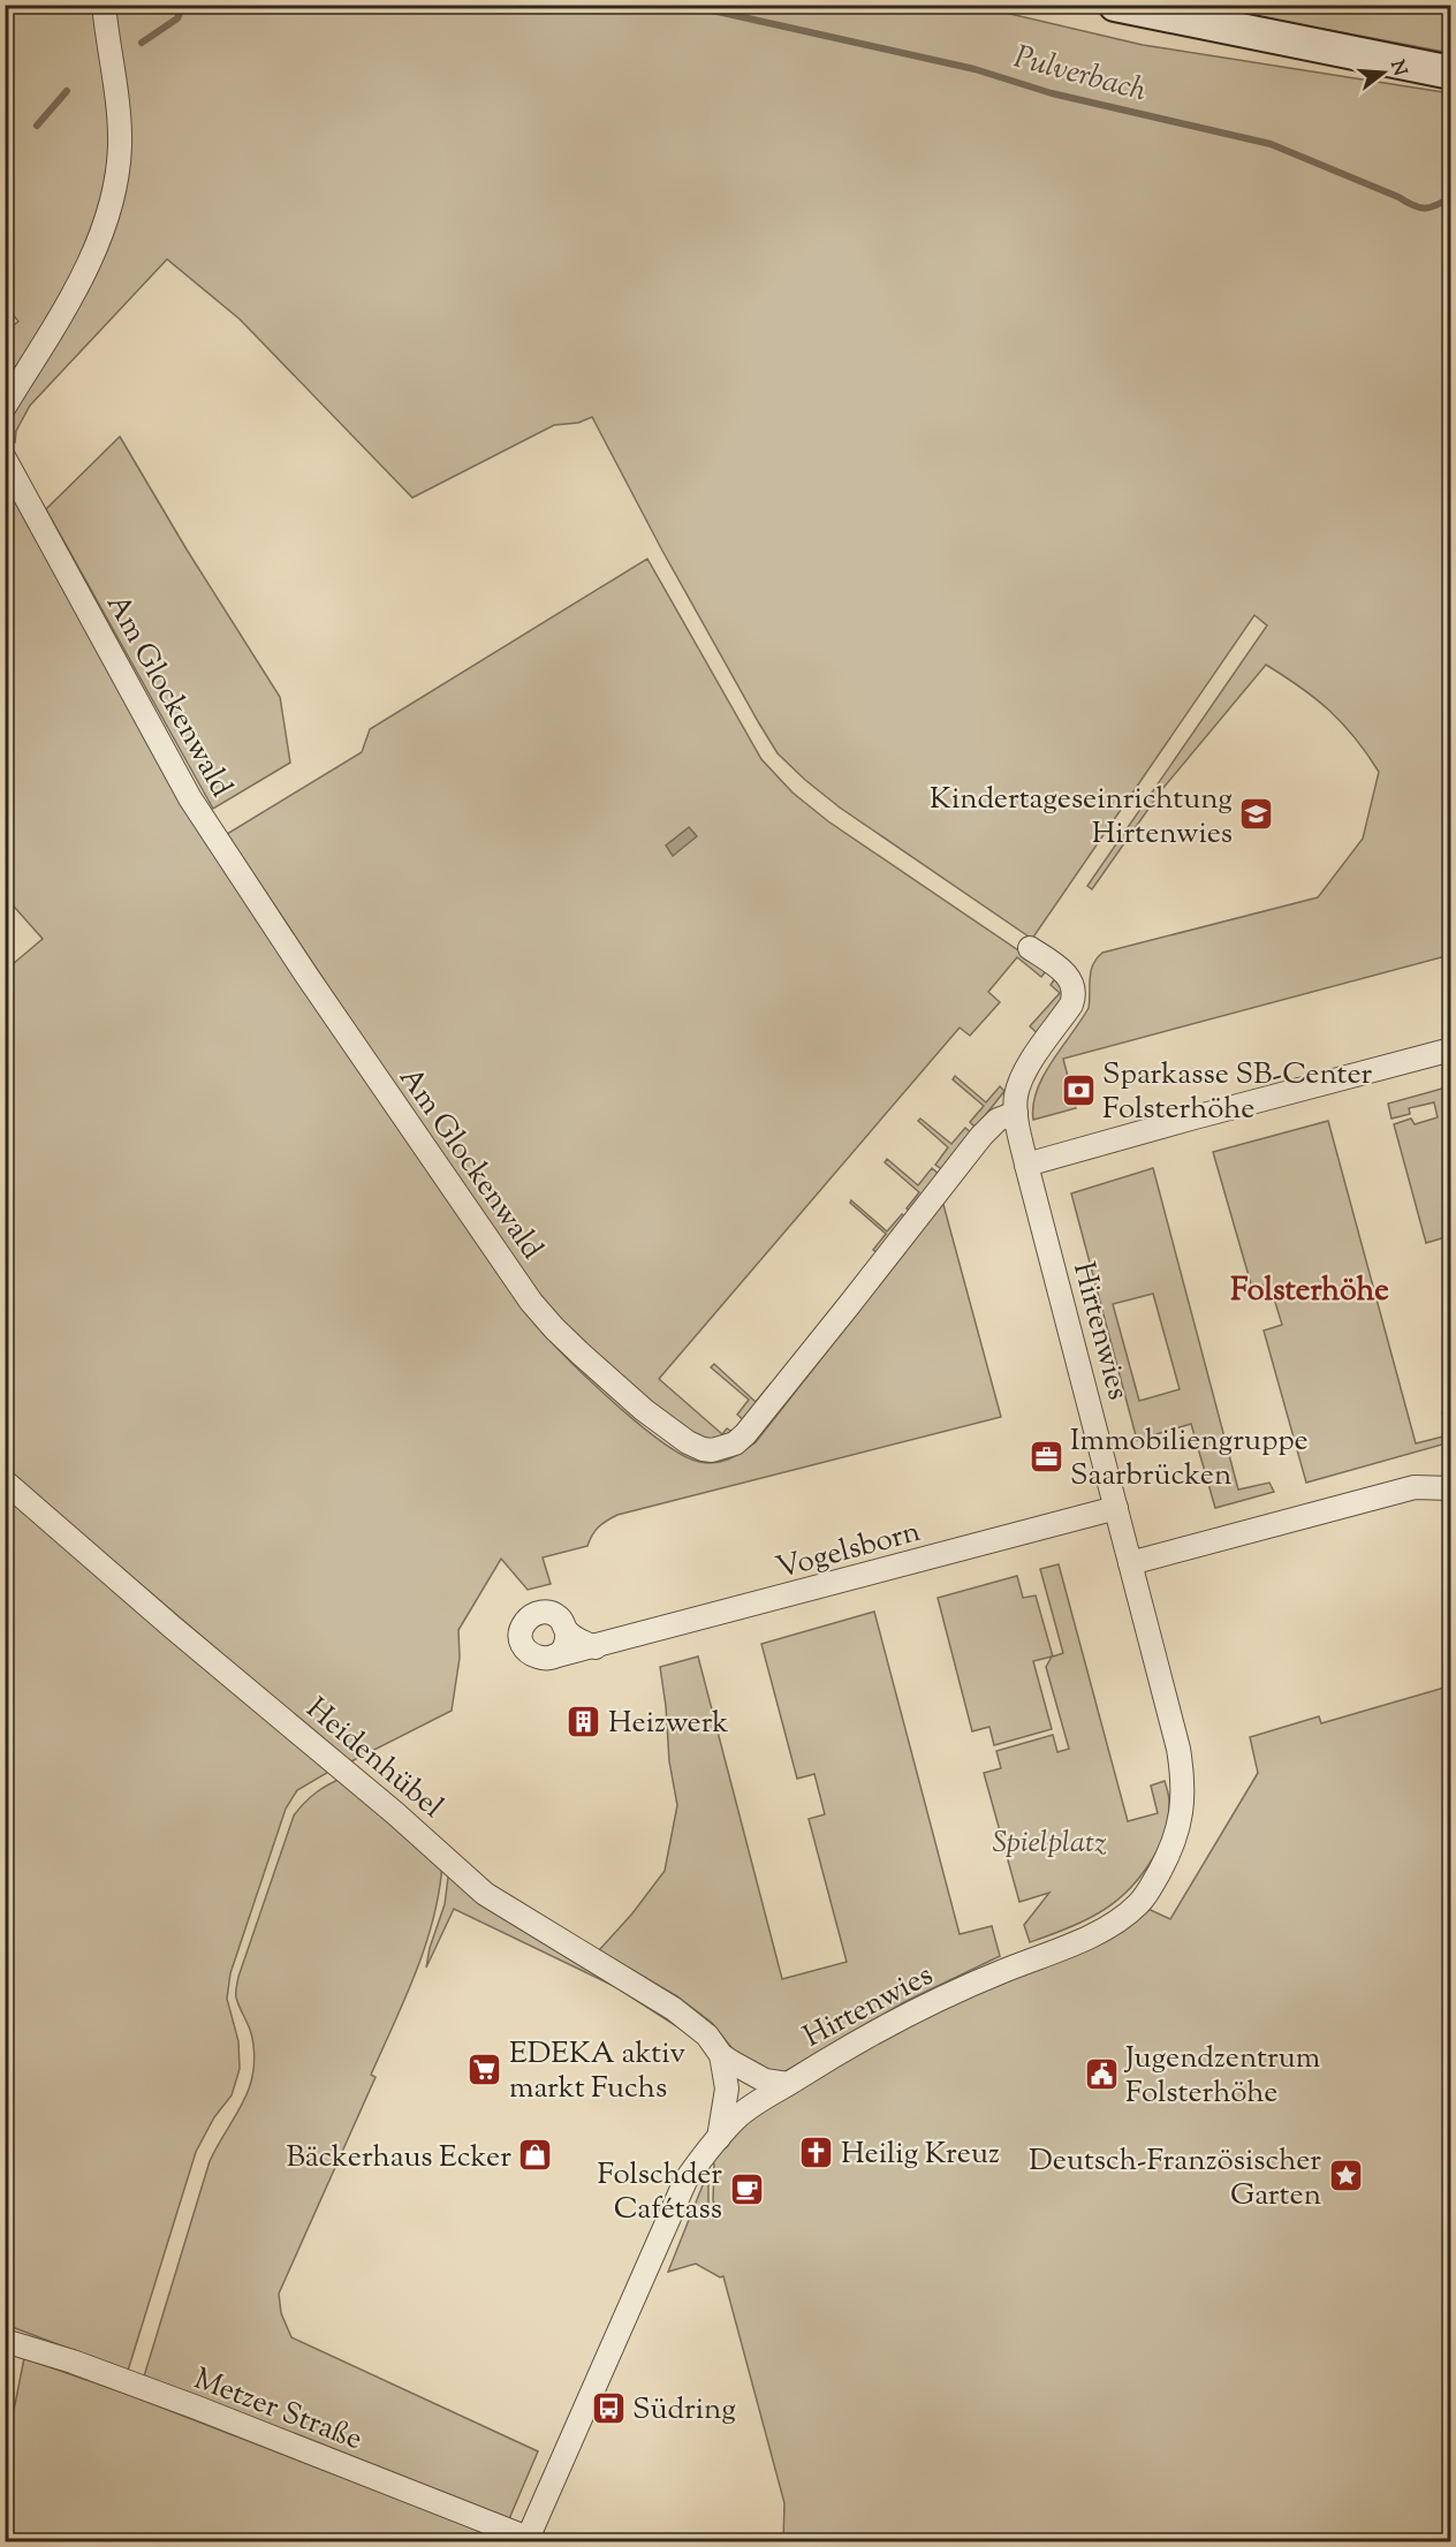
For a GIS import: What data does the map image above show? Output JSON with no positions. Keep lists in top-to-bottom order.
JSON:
{
  "streets": {
    "street": [
      "Am Glockenwald",
      "Hirtenwies",
      "Vogelsborn",
      "Heidenhübel",
      "Metzer Straße"
    ]
  },
  "crossings": [
    ["Am Glockenwald", "Hirtenwies"],
    ["Hirtenwies", "Vogelsborn"],
    ["Hirtenwies", "Heidenhübel"],
    ["Hirtenwies", "Metzer Straße"]
  ],
  "districts": ["Folsterhöhe"],
  "water": ["Pulverbach"],
  "parks": ["Spielplatz"],
  "places": {
    "school or university": ["Kindertageseinrichtung Hirtenwies"],
    "bank": ["Sparkasse SB-Center Folsterhöhe"],
    "office": ["Immobiliengruppe Saarbrücken"],
    "building": ["Heizwerk"],
    "supermarket": ["EDEKA aktiv markt Fuchs"],
    "public building": ["Jugendzentrum Folsterhöhe"],
    "church": ["Heilig Kreuz"],
    "shop": ["Bäckerhaus Ecker"],
    "place": ["Deutsch-Französischer Garten"],
    "cafe": ["Folschder Cafétass"],
    "bus stop": ["Südring"]
  },
  "north": "right"
}
